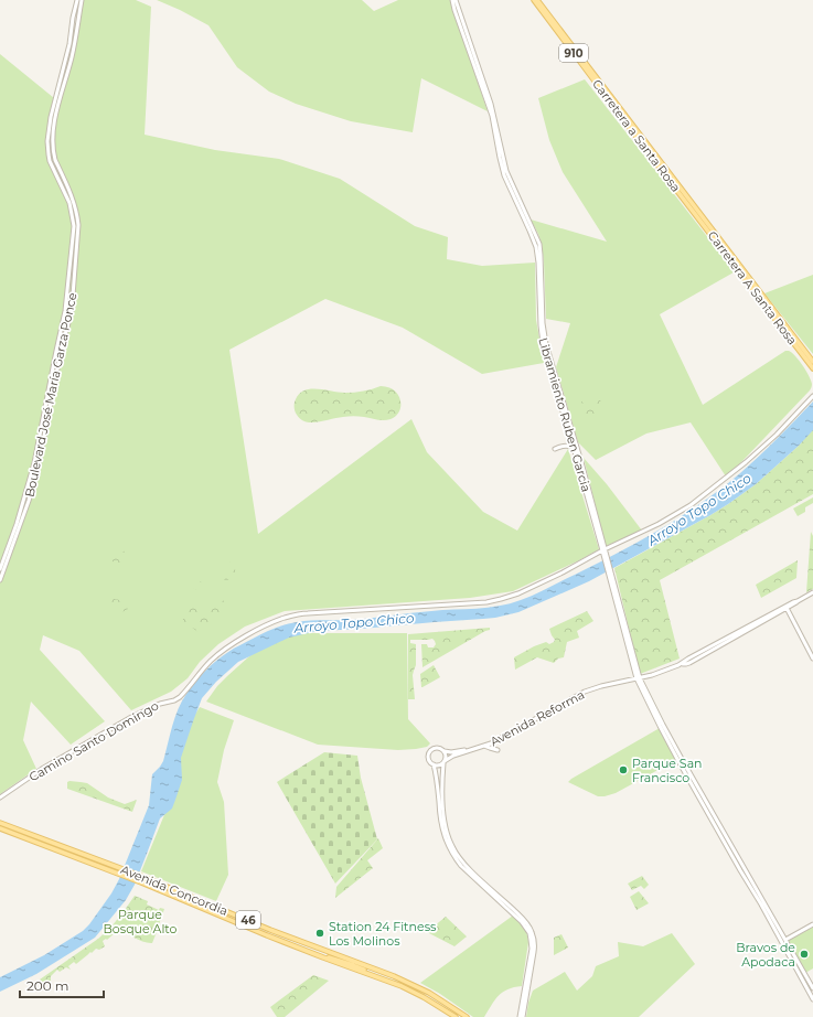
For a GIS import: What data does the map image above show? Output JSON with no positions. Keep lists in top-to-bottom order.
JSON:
{
  "streets": {
    "main road": [
      "910",
      "Carretera a Santa Rosa",
      "Carretera A Santa Rosa",
      "Avenida Concordia",
      "46"
    ],
    "street": [
      "Boulevard José María Garza Ponce",
      "Libramiento Ruben Garcia",
      "Avenida Reforma",
      "Camino Santo Domingo"
    ]
  },
  "crossings": [
    ["Carretera a Santa Rosa", "Carretera A Santa Rosa"],
    ["Libramiento Ruben Garcia", "Avenida Reforma"],
    ["Libramiento Ruben Garcia", "Camino Santo Domingo"]
  ],
  "water": ["Arroyo Topo Chico"],
  "parks": ["Parque Bosque Alto"],
  "places": ["Parque San Francisco", "Station 24 Fitness Los Molinos", "Bravos de Apodaca"],
  "scale_bar": "200 m"
}
